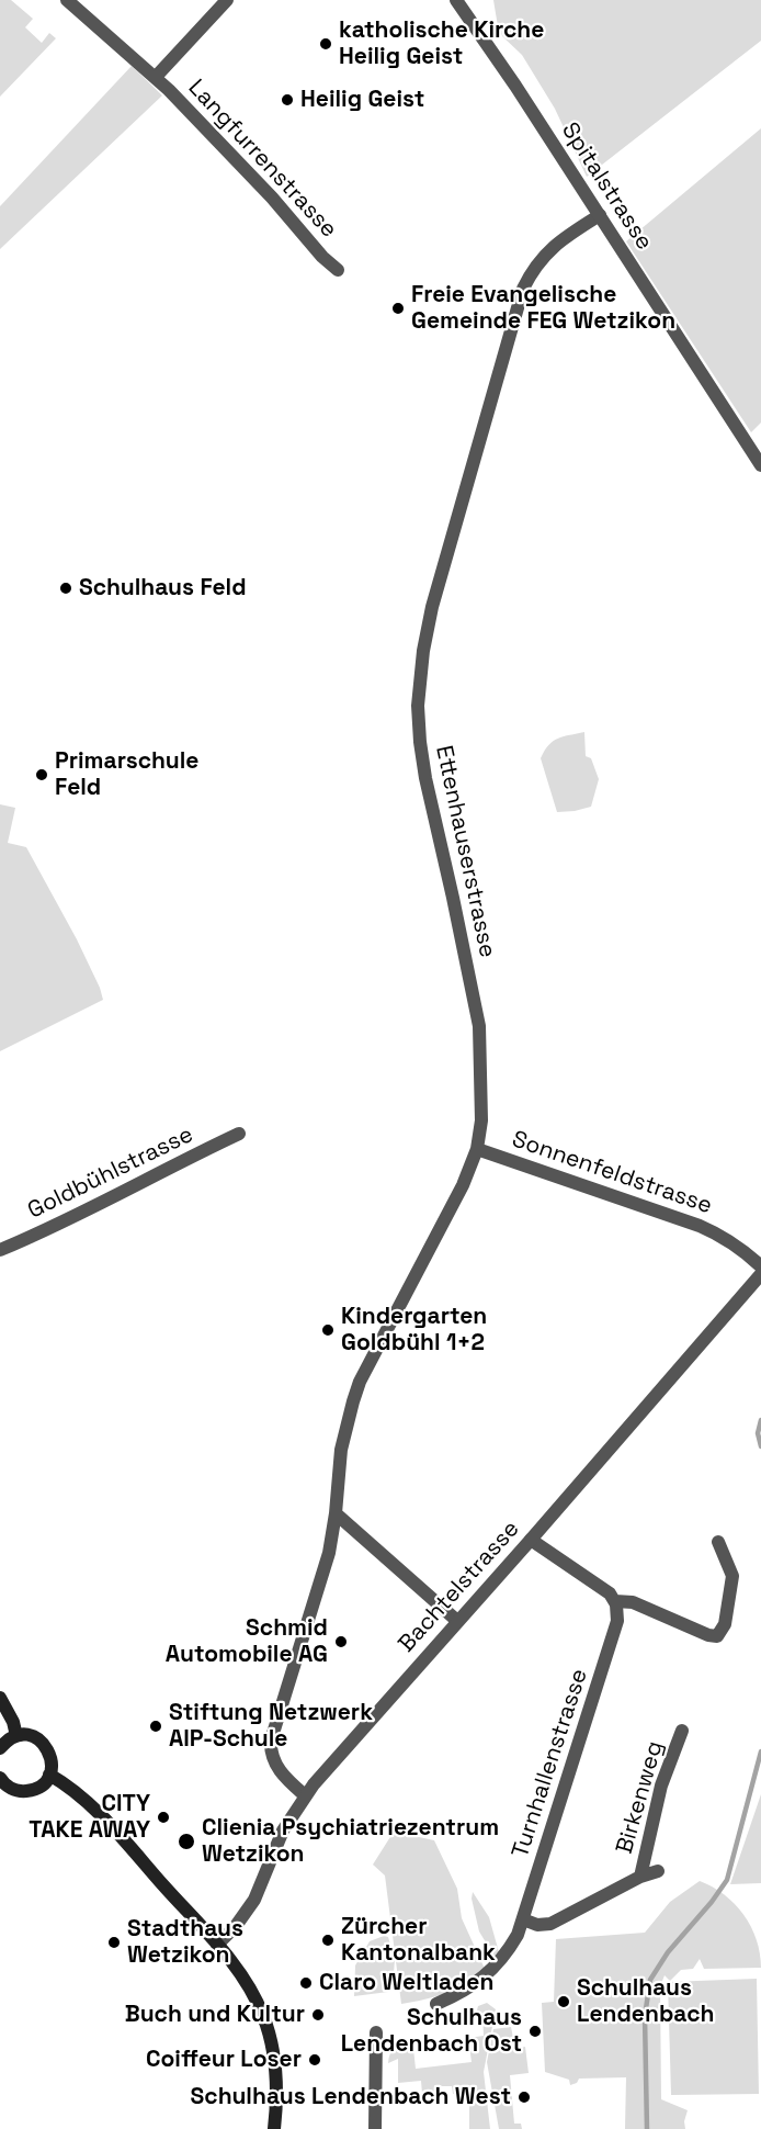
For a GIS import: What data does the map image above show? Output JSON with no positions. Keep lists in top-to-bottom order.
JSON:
{
  "streets": {
    "street": [
      "Langfurrenstrasse",
      "Spitalstrasse",
      "Ettenhauserstrasse",
      "Goldbühlstrasse",
      "Sonnenfeldstrasse",
      "Bachtelstrasse",
      "Turnhallenstrasse",
      "Birkenweg"
    ]
  },
  "crossings": [
    ["Spitalstrasse", "Ettenhauserstrasse"],
    ["Ettenhauserstrasse", "Sonnenfeldstrasse"],
    ["Ettenhauserstrasse", "Bachtelstrasse"],
    ["Turnhallenstrasse", "Birkenweg"]
  ],
  "places": [
    "katholische Kirche Heilig Geist",
    "Heilig Geist",
    "Freie Evangelische Gemeinde FEG Wetzikon",
    "Schulhaus Feld",
    "Primarschule Feld",
    "Kindergarten Goldbühl 1+2",
    "Schmid Automobile AG",
    "Stiftung Netzwerk AIP-Schule",
    "CITY TAKE AWAY",
    "Clienia Psychiatriezentrum Wetzikon",
    "Zürcher Kantonalbank",
    "Stadthaus Wetzikon",
    "Claro Weltladen",
    "Schulhaus Lendenbach",
    "Buch und Kultur",
    "Schulhaus Lendenbach Ost",
    "Coiffeur Loser",
    "Schulhaus Lendenbach West"
  ]
}
